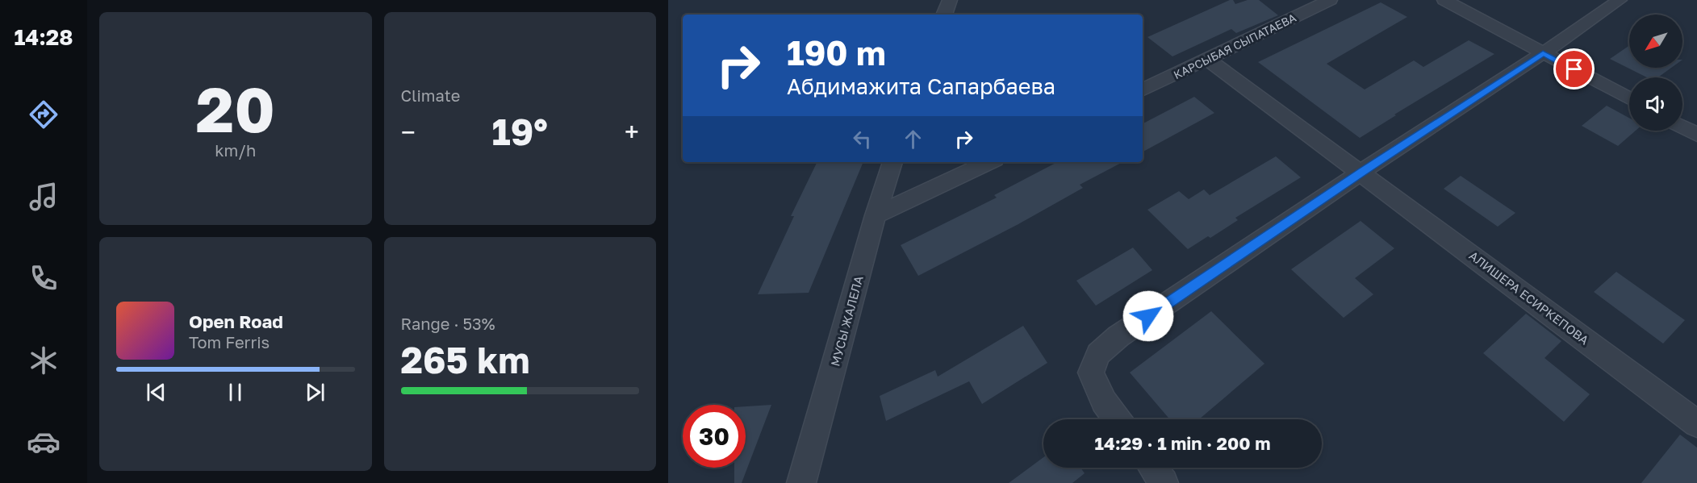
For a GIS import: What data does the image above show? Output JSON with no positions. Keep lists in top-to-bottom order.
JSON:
{
  "streets": {
    "street": ["КАРСЫБАЯ СЫПАТАЕВА", "АЛИШЕРА ЕСИРКЕПОВА", "МУСЫ ЖАЛЕЛА"]
  },
  "crossings": [
    ["КАРСЫБАЯ СЫПАТАЕВА", "АЛИШЕРА ЕСИРКЕПОВА"]
  ],
  "north": "bottom left",
  "page": {
    "tabs": "14:28",
    "tile": [
      ["20", "km/h"],
      "Climate",
      ["Range · 53%", "265 km"]
    ],
    "turn": ["190 m", "Абдимажита Сапарбаева"],
    "heat": ["−", "19°", "+"],
    "song": ["Open Road", "Tom Ferris"],
    "limit": "30",
    "trip": "14:29 · 1 min · 200 m"
  }
}
